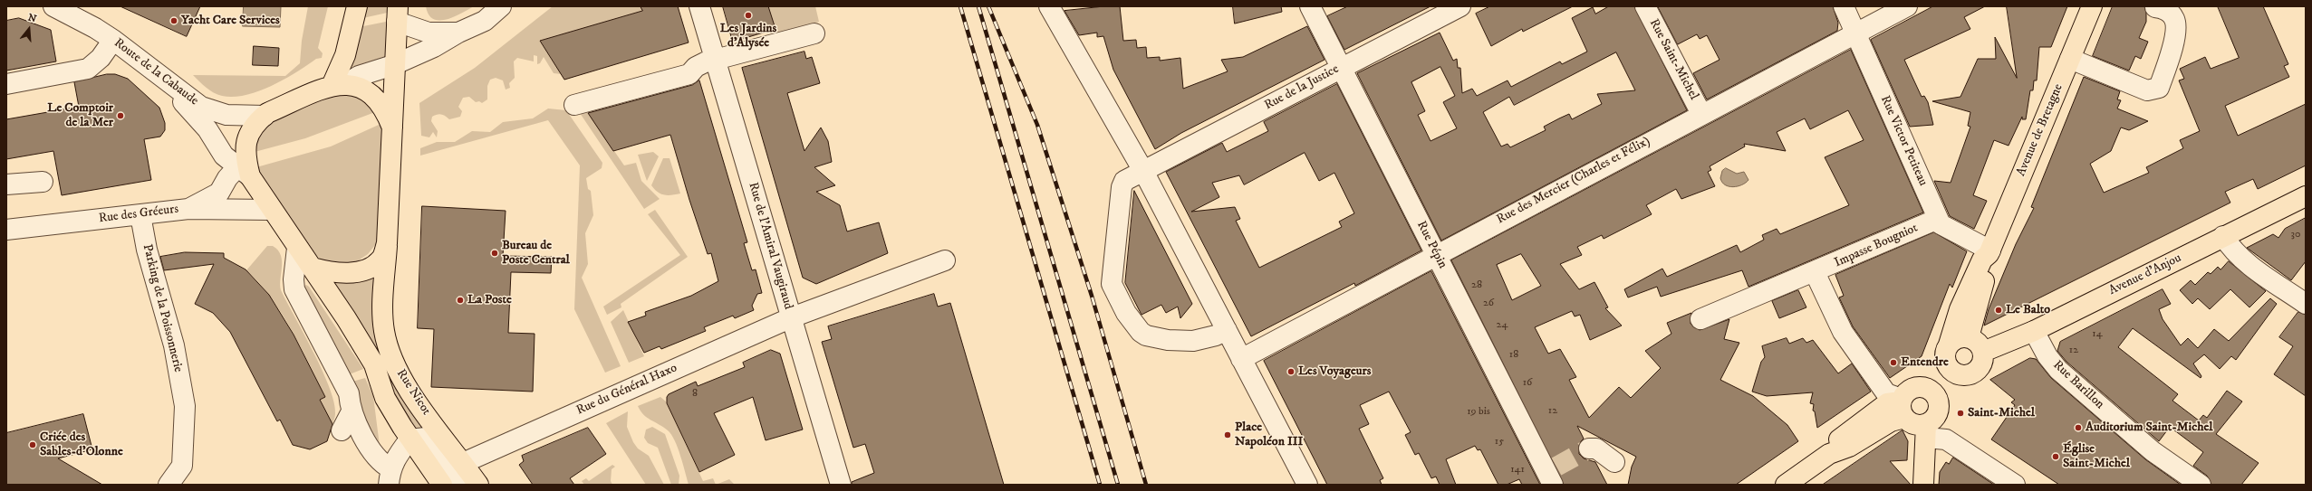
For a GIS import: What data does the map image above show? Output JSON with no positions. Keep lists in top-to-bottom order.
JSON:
{
  "streets": {
    "main road": ["Avenue de Bretagne", "Avenue d'Anjou", "Rue Nicot"],
    "street": [
      "Rue Saint-Michel",
      "Route de la Cabaude",
      "Rue de la Justice",
      "Rue Victor Petiteau",
      "Rue des Mercier (Charles et Félix)",
      "Rue des Gréeurs",
      "Rue Pépin",
      "Rue de l'Amiral Vaugiraud",
      "Impasse Bougniot",
      "Parking de la Poissonnerie",
      "Rue Barillon",
      "Rue du Général Haxo"
    ]
  },
  "crossings": [
    ["Rue Saint-Michel", "Rue des Mercier (Charles et Félix)"],
    ["Rue de la Justice", "Rue Pépin"],
    ["Avenue de Bretagne", "Rue Victor Petiteau"],
    ["Avenue de Bretagne", "Avenue d'Anjou"],
    ["Rue Victor Petiteau", "Rue des Mercier (Charles et Félix)"],
    ["Rue Victor Petiteau", "Impasse Bougniot"],
    ["Rue des Mercier (Charles et Félix)", "Rue Pépin"],
    ["Rue des Gréeurs", "Parking de la Poissonnerie"],
    ["Rue des Gréeurs", "Rue Nicot"],
    ["Rue de l'Amiral Vaugiraud", "Rue du Général Haxo"],
    ["Avenue d'Anjou", "Rue Barillon"],
    ["Rue du Général Haxo", "Rue Nicot"]
  ],
  "places": [
    "Les Jardins d'Alysée",
    "Yacht Care Services",
    "Le Comptoir de la Mer",
    "Bureau de Poste Central",
    "La Poste",
    "Le Balto",
    "Entendre",
    "Les Voyageurs",
    "Saint-Michel",
    "Auditorium Saint-Michel",
    "Place Napoléon III",
    "Criée des Sables-d'Olonne",
    "Église Saint-Michel"
  ],
  "house_numbers": [
    "30",
    "28",
    "26",
    "24",
    "14",
    "12",
    "18",
    "16",
    "8",
    "12",
    "19 bis",
    "15",
    "141"
  ],
  "north": "top"
}
